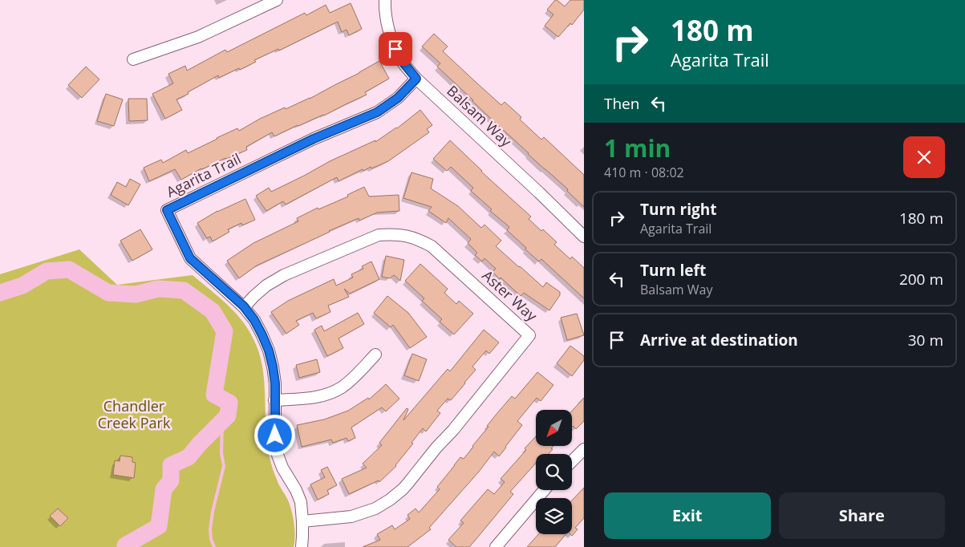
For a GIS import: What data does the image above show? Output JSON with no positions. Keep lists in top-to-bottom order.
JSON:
{
  "streets": {
    "street": ["Balsam Way", "Agarita Trail", "Aster Way"]
  },
  "crossings": [
    ["Balsam Way", "Agarita Trail"],
    ["Agarita Trail", "Aster Way"]
  ],
  "parks": ["Chandler Creek Park"],
  "north": "bottom left",
  "page": {
    "turn": ["180 m", "Agarita Trail"],
    "then": "Then",
    "heading": ["1 min", "410 m · 08:02"],
    "list": [
      {
        "name": "Turn right",
        "note": "Agarita Trail",
        "value": "180 m"
      },
      {
        "name": "Turn left",
        "note": "Balsam Way",
        "value": "200 m"
      },
      {
        "name": "Arrive at destination",
        "value": "30 m"
      }
    ],
    "buttons": ["Exit", "Share"]
  }
}
